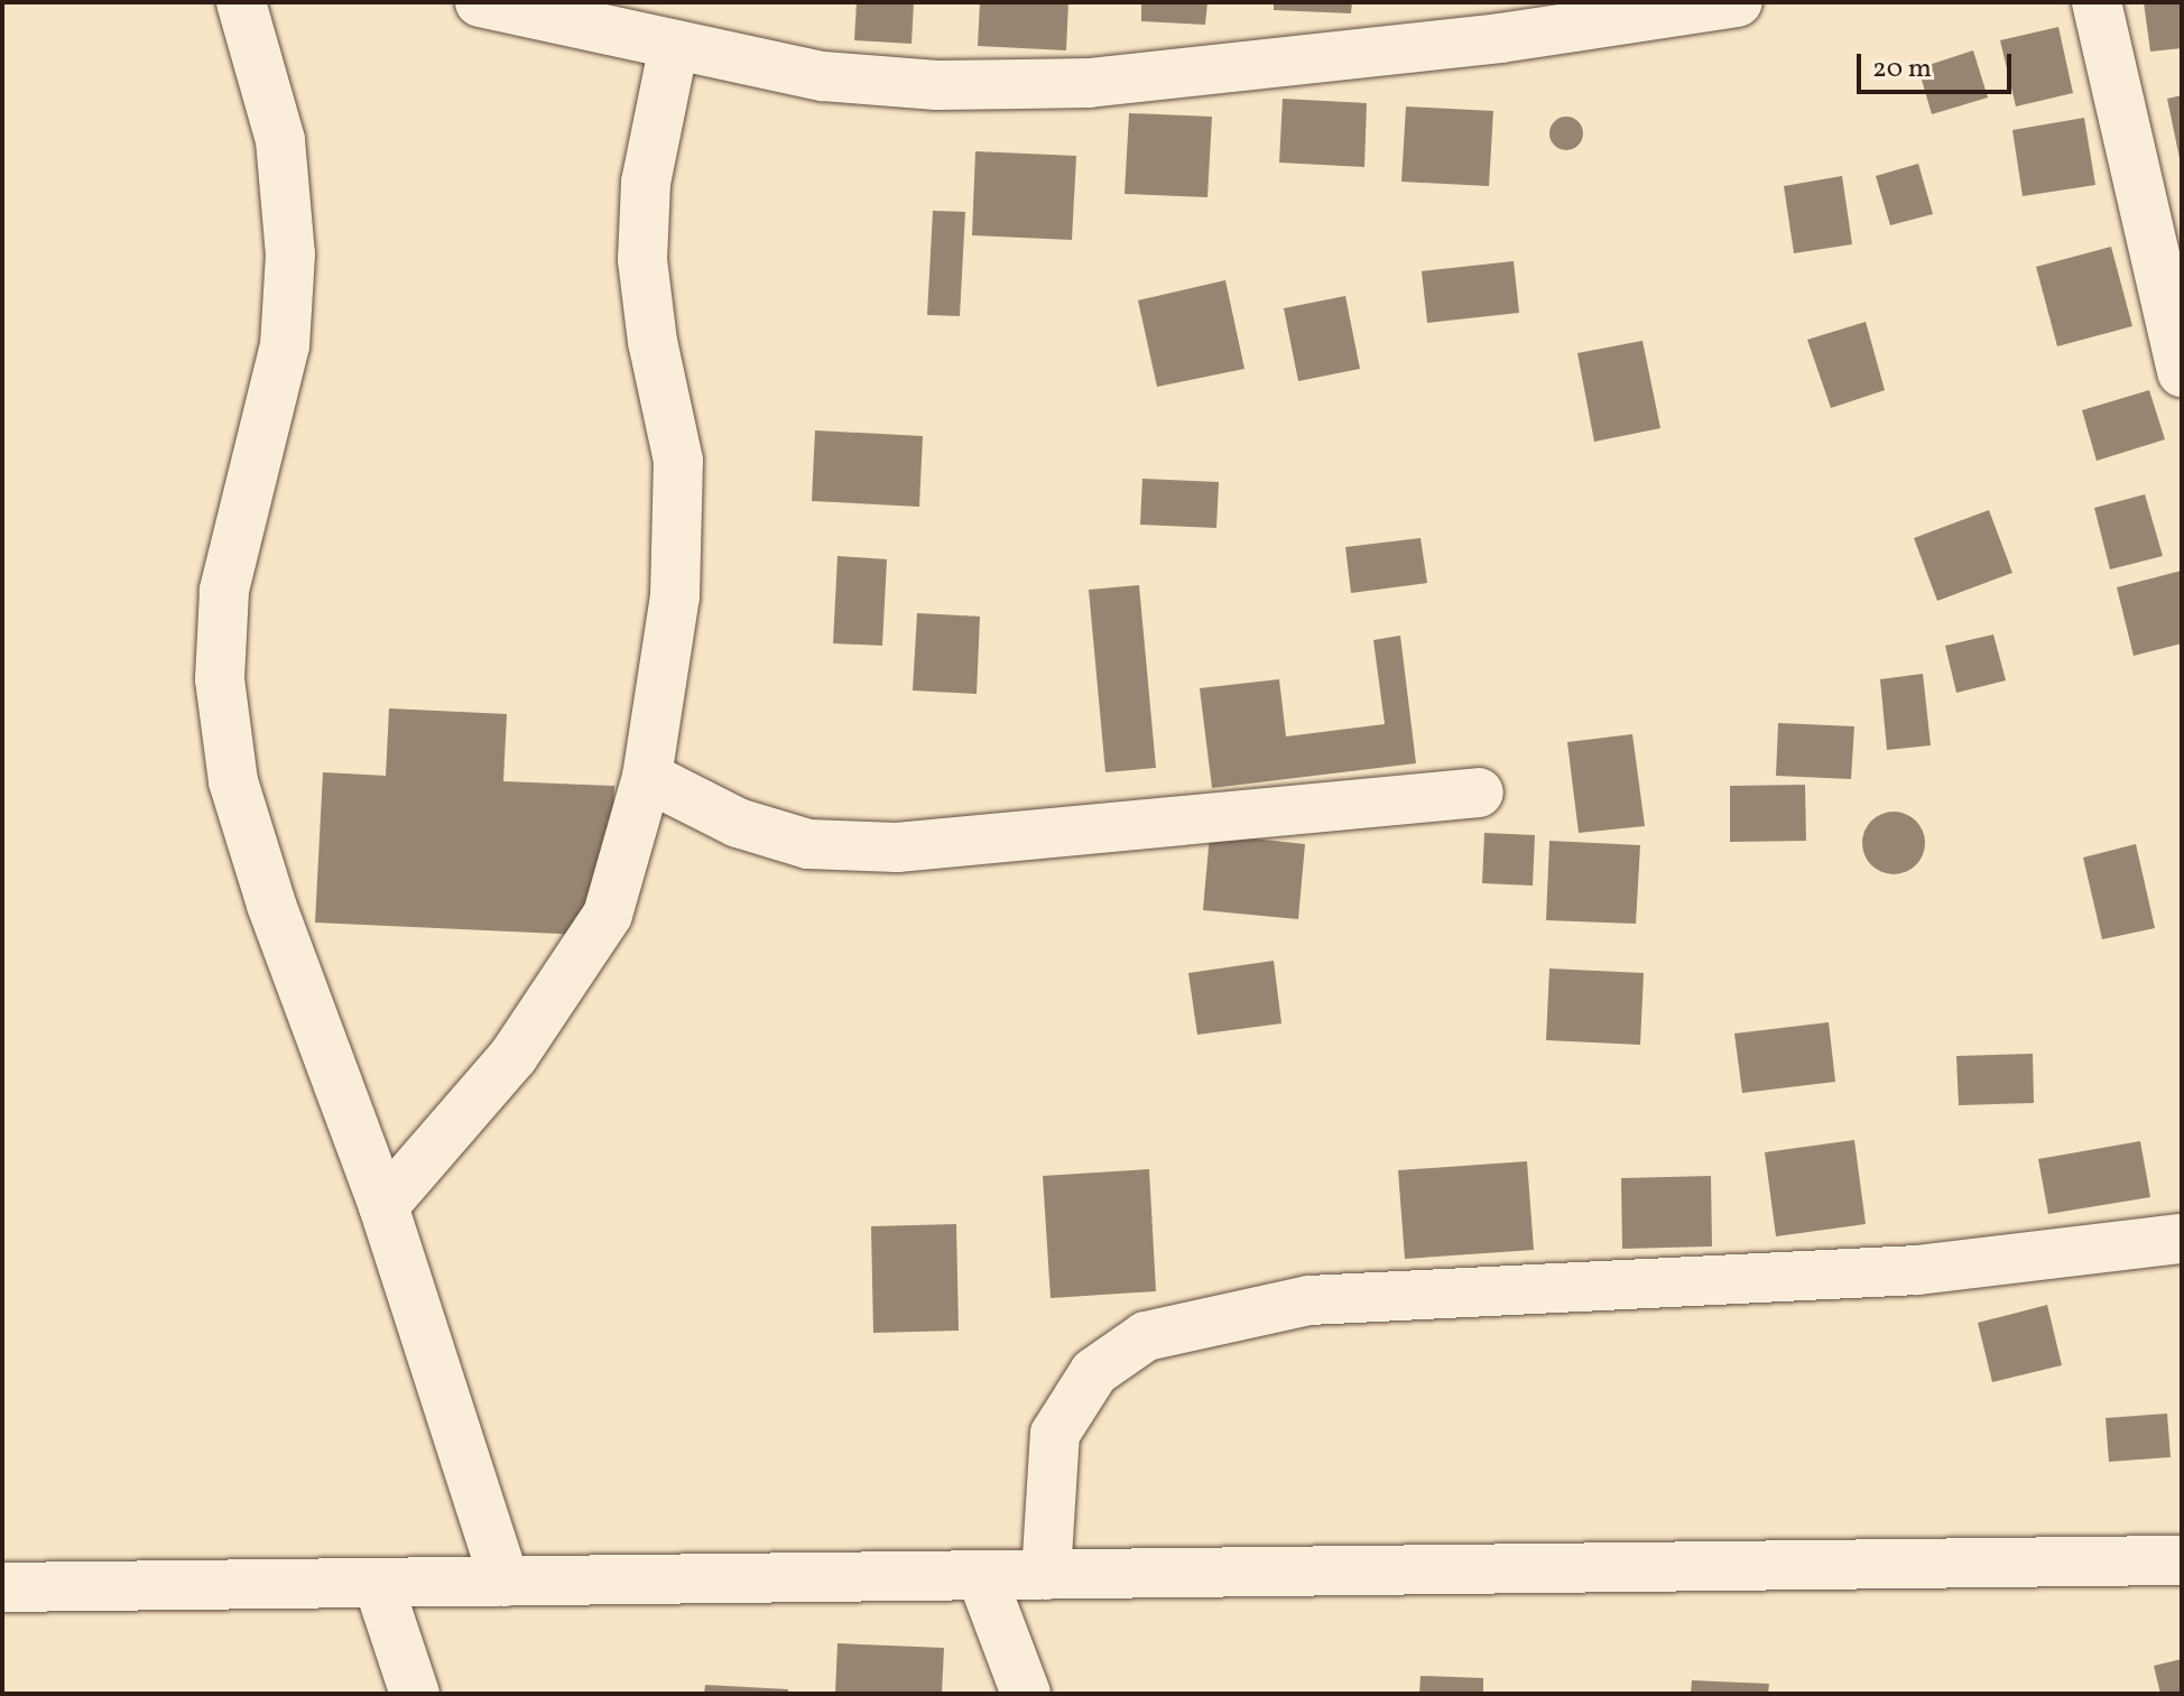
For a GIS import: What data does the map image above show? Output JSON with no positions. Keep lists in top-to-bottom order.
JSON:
{
  "scale_bar": "20 m"
}
